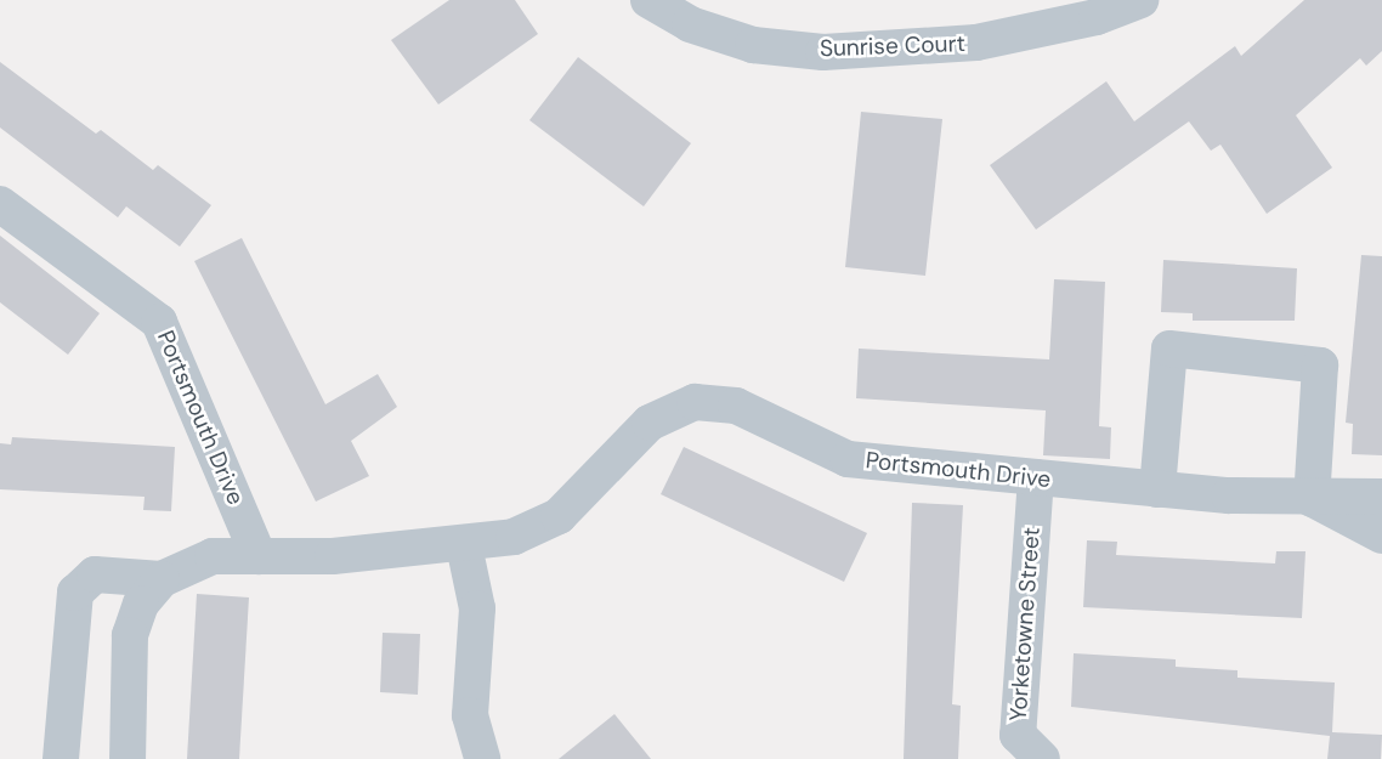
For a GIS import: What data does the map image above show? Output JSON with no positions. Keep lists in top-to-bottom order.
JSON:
{
  "streets": {
    "street": ["Sunrise Court", "Portsmouth Drive", "Yorketowne Street"]
  },
  "crossings": [
    ["Portsmouth Drive", "Yorketowne Street"]
  ]
}
